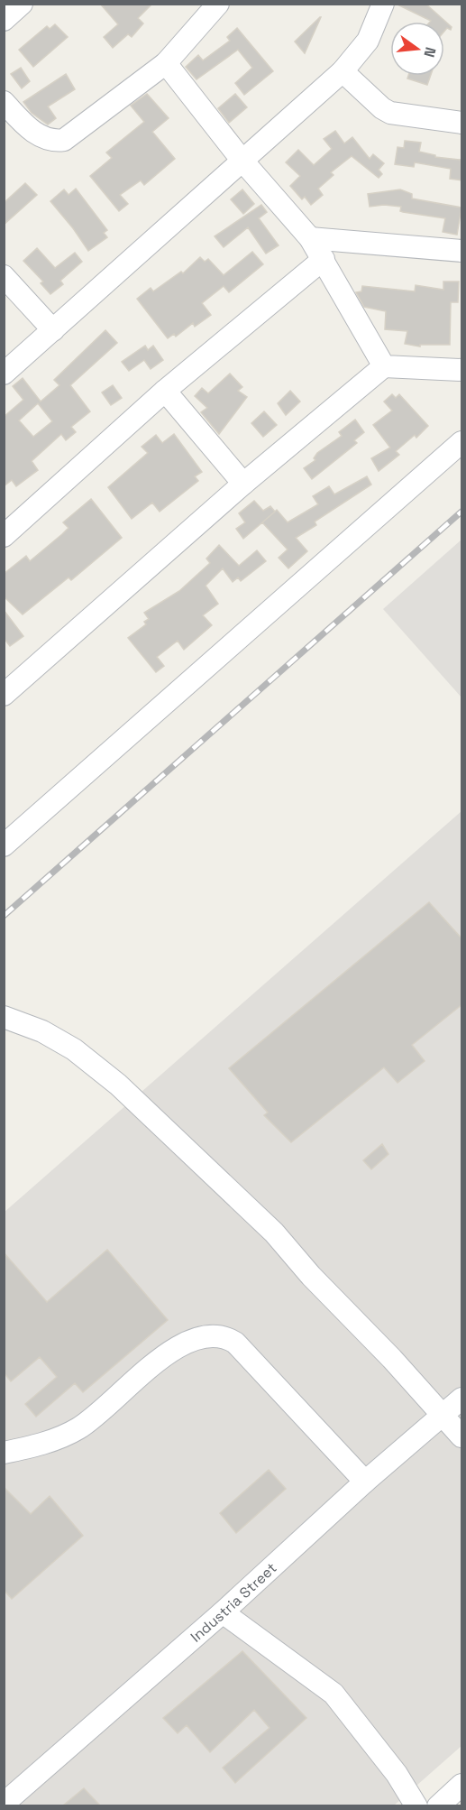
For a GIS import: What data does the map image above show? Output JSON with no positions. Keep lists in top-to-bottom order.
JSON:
{
  "streets": {
    "street": ["Industria Street"]
  },
  "north": "right"
}
